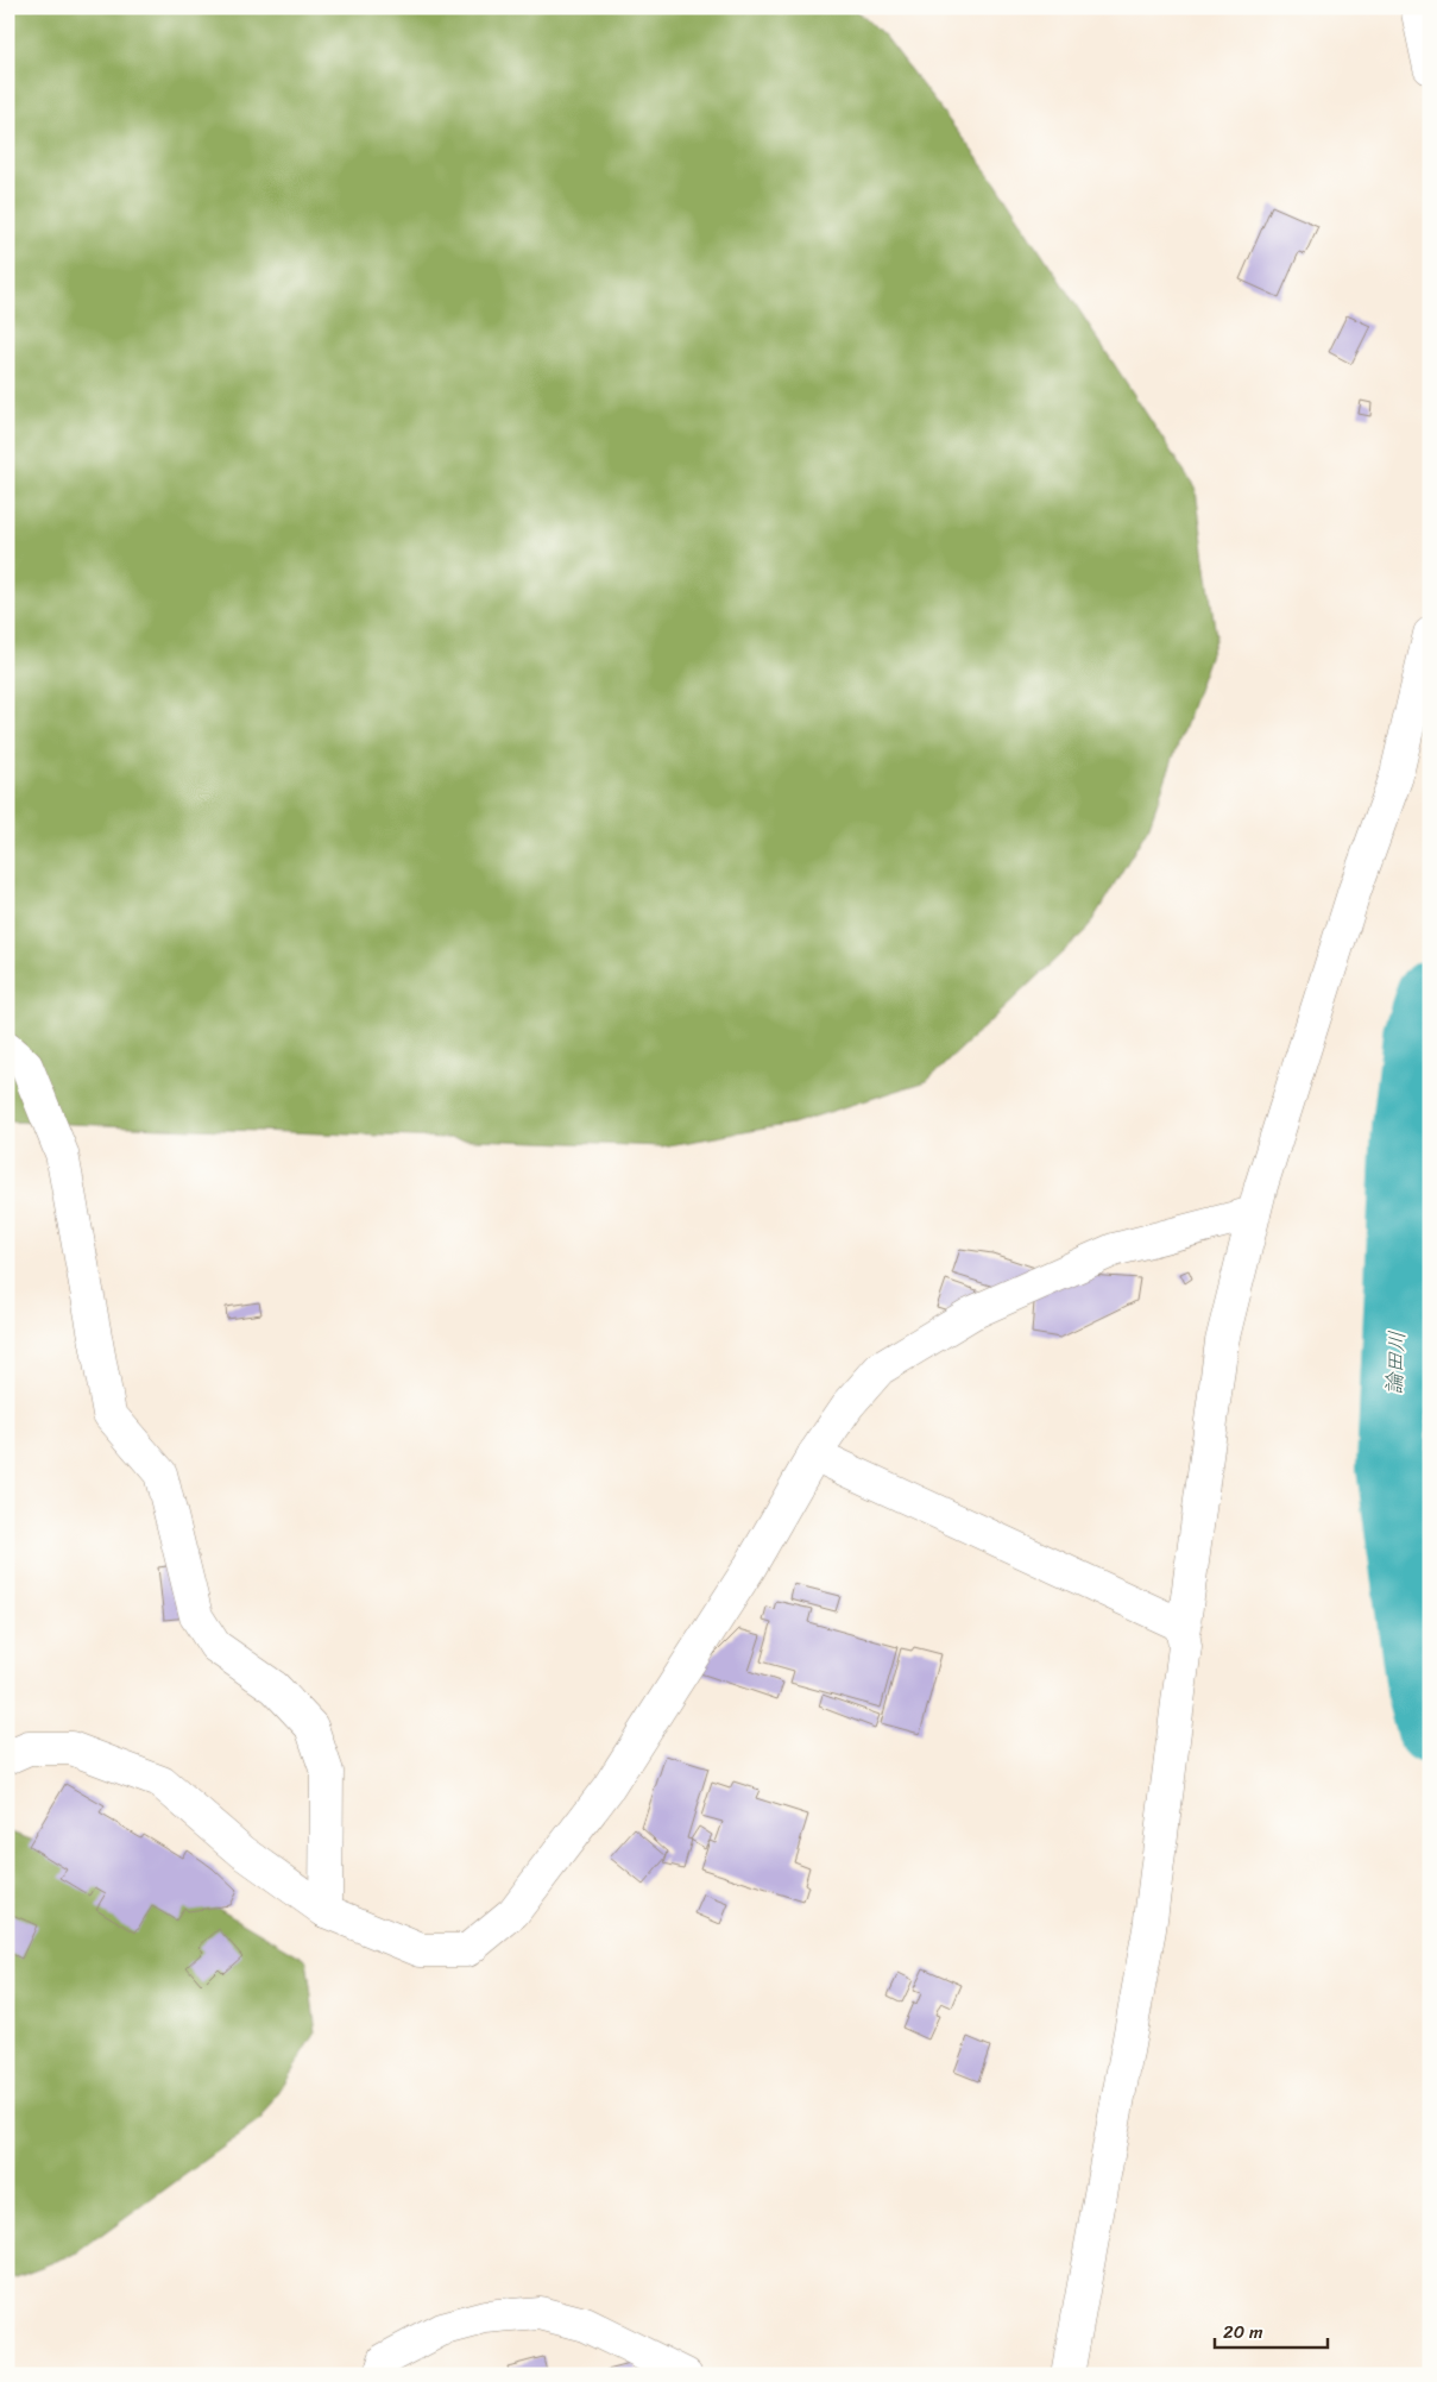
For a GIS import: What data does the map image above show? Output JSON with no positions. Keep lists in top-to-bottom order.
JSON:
{
  "water": ["論田川"],
  "scale_bar": "20 m"
}
